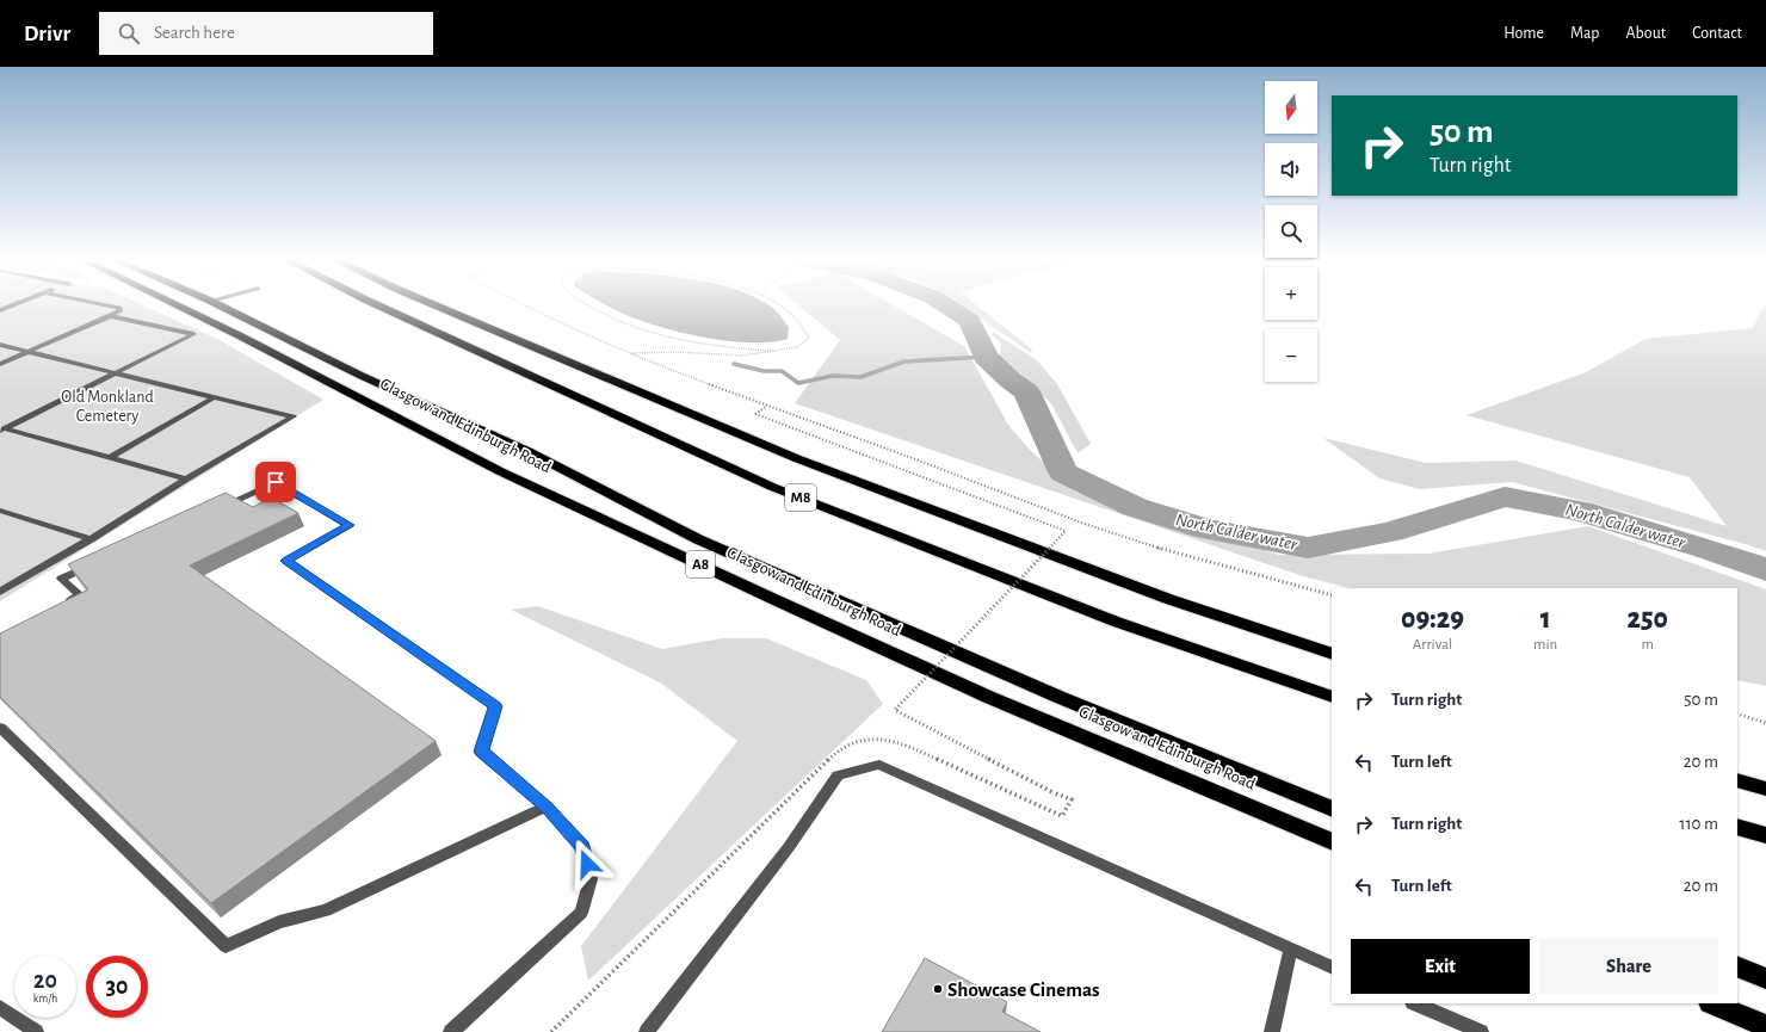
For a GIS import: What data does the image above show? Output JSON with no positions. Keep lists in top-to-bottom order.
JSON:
{
  "streets": {
    "highway": ["Glasgow and Edinburgh Road", "M8", "A8"]
  },
  "water": ["North Calder water"],
  "parks": ["Old Monkland Cemetery"],
  "places": ["Showcase Cinemas"],
  "north": "bottom",
  "page": {
    "header": "Drivr",
    "search": "Search here",
    "nav": [
      "Home",
      "Map",
      "About",
      "Contact"
    ],
    "map_buttons": ["+", "−"],
    "turn": ["50 m", "Turn right"],
    "eta": [
      "09:29",
      "Arrival",
      "1",
      "min",
      "250",
      "m"
    ],
    "list": [
      {
        "name": "Turn right",
        "value": "50 m"
      },
      {
        "name": "Turn left",
        "value": "20 m"
      },
      {
        "name": "Turn right",
        "value": "110 m"
      },
      {
        "name": "Turn left",
        "value": "20 m"
      }
    ],
    "buttons": ["Exit", "Share"],
    "speed": "20 km/h",
    "limit": "30"
  }
}
